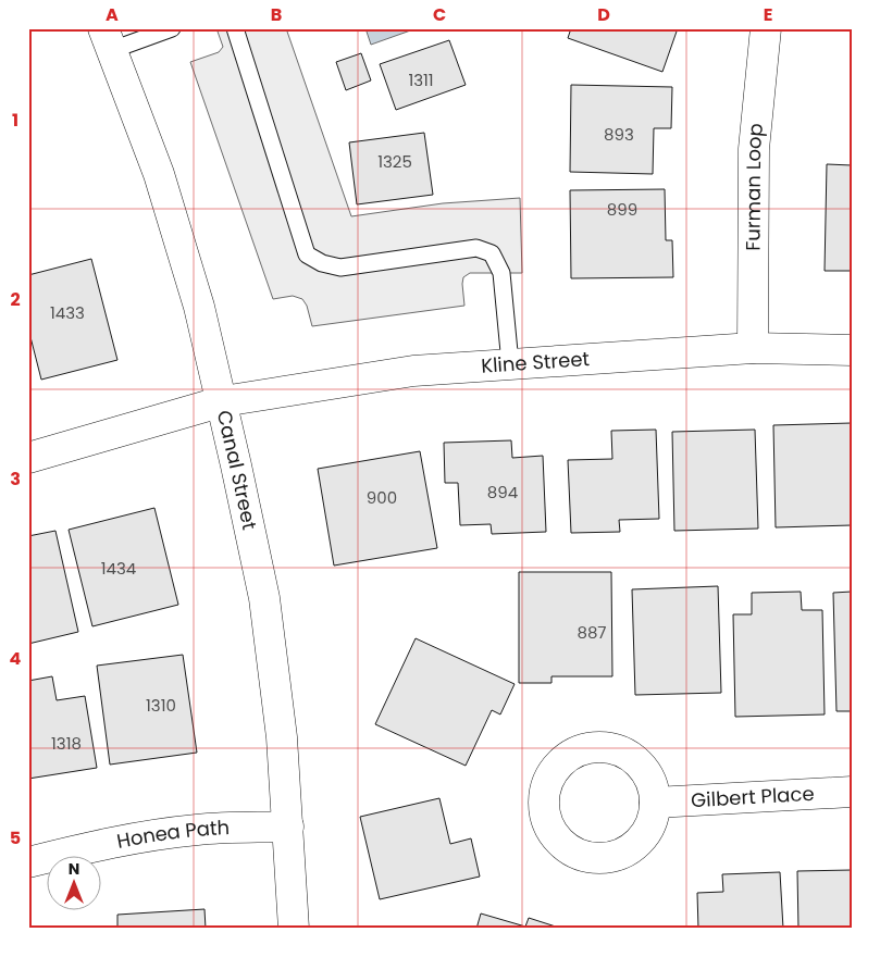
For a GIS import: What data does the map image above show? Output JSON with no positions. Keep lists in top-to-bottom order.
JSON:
{
  "streets": {
    "street": [
      "Furman Loop",
      "Kline Street",
      "Canal Street",
      "Gilbert Place",
      "Honea Path"
    ]
  },
  "crossings": [
    ["Furman Loop", "Kline Street"],
    ["Kline Street", "Canal Street"],
    ["Canal Street", "Honea Path"]
  ],
  "house_numbers": [
    "1311",
    "893",
    "1325",
    "899",
    "1433",
    "894",
    "900",
    "1434",
    "887",
    "1310",
    "1318"
  ],
  "north": "top",
  "grid": {
    "columns": [
      "A",
      "B",
      "C",
      "D",
      "E"
    ],
    "rows": [
      "1",
      "2",
      "3",
      "4",
      "5"
    ]
  }
}
